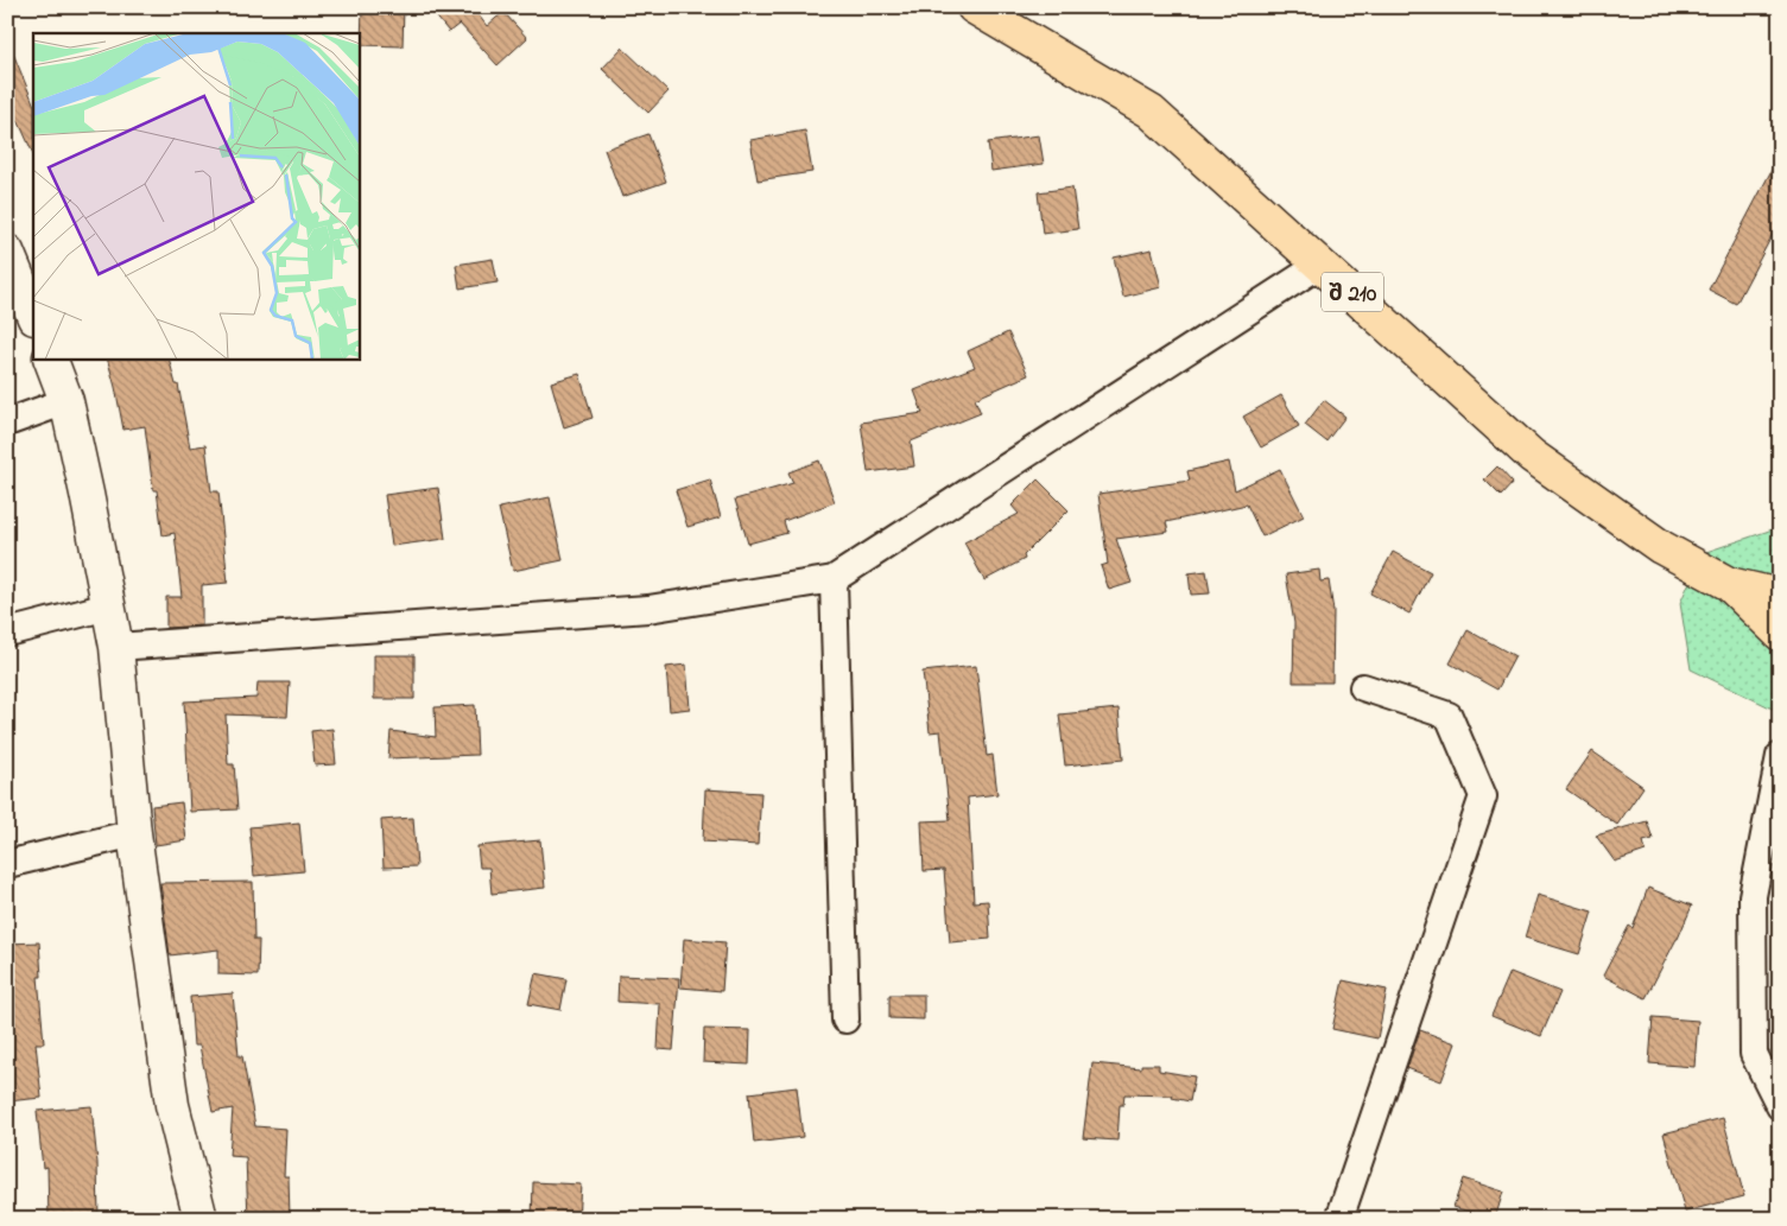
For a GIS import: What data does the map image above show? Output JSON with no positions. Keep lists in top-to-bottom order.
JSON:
{
  "streets": {
    "main road": ["შ 210"]
  }
}
